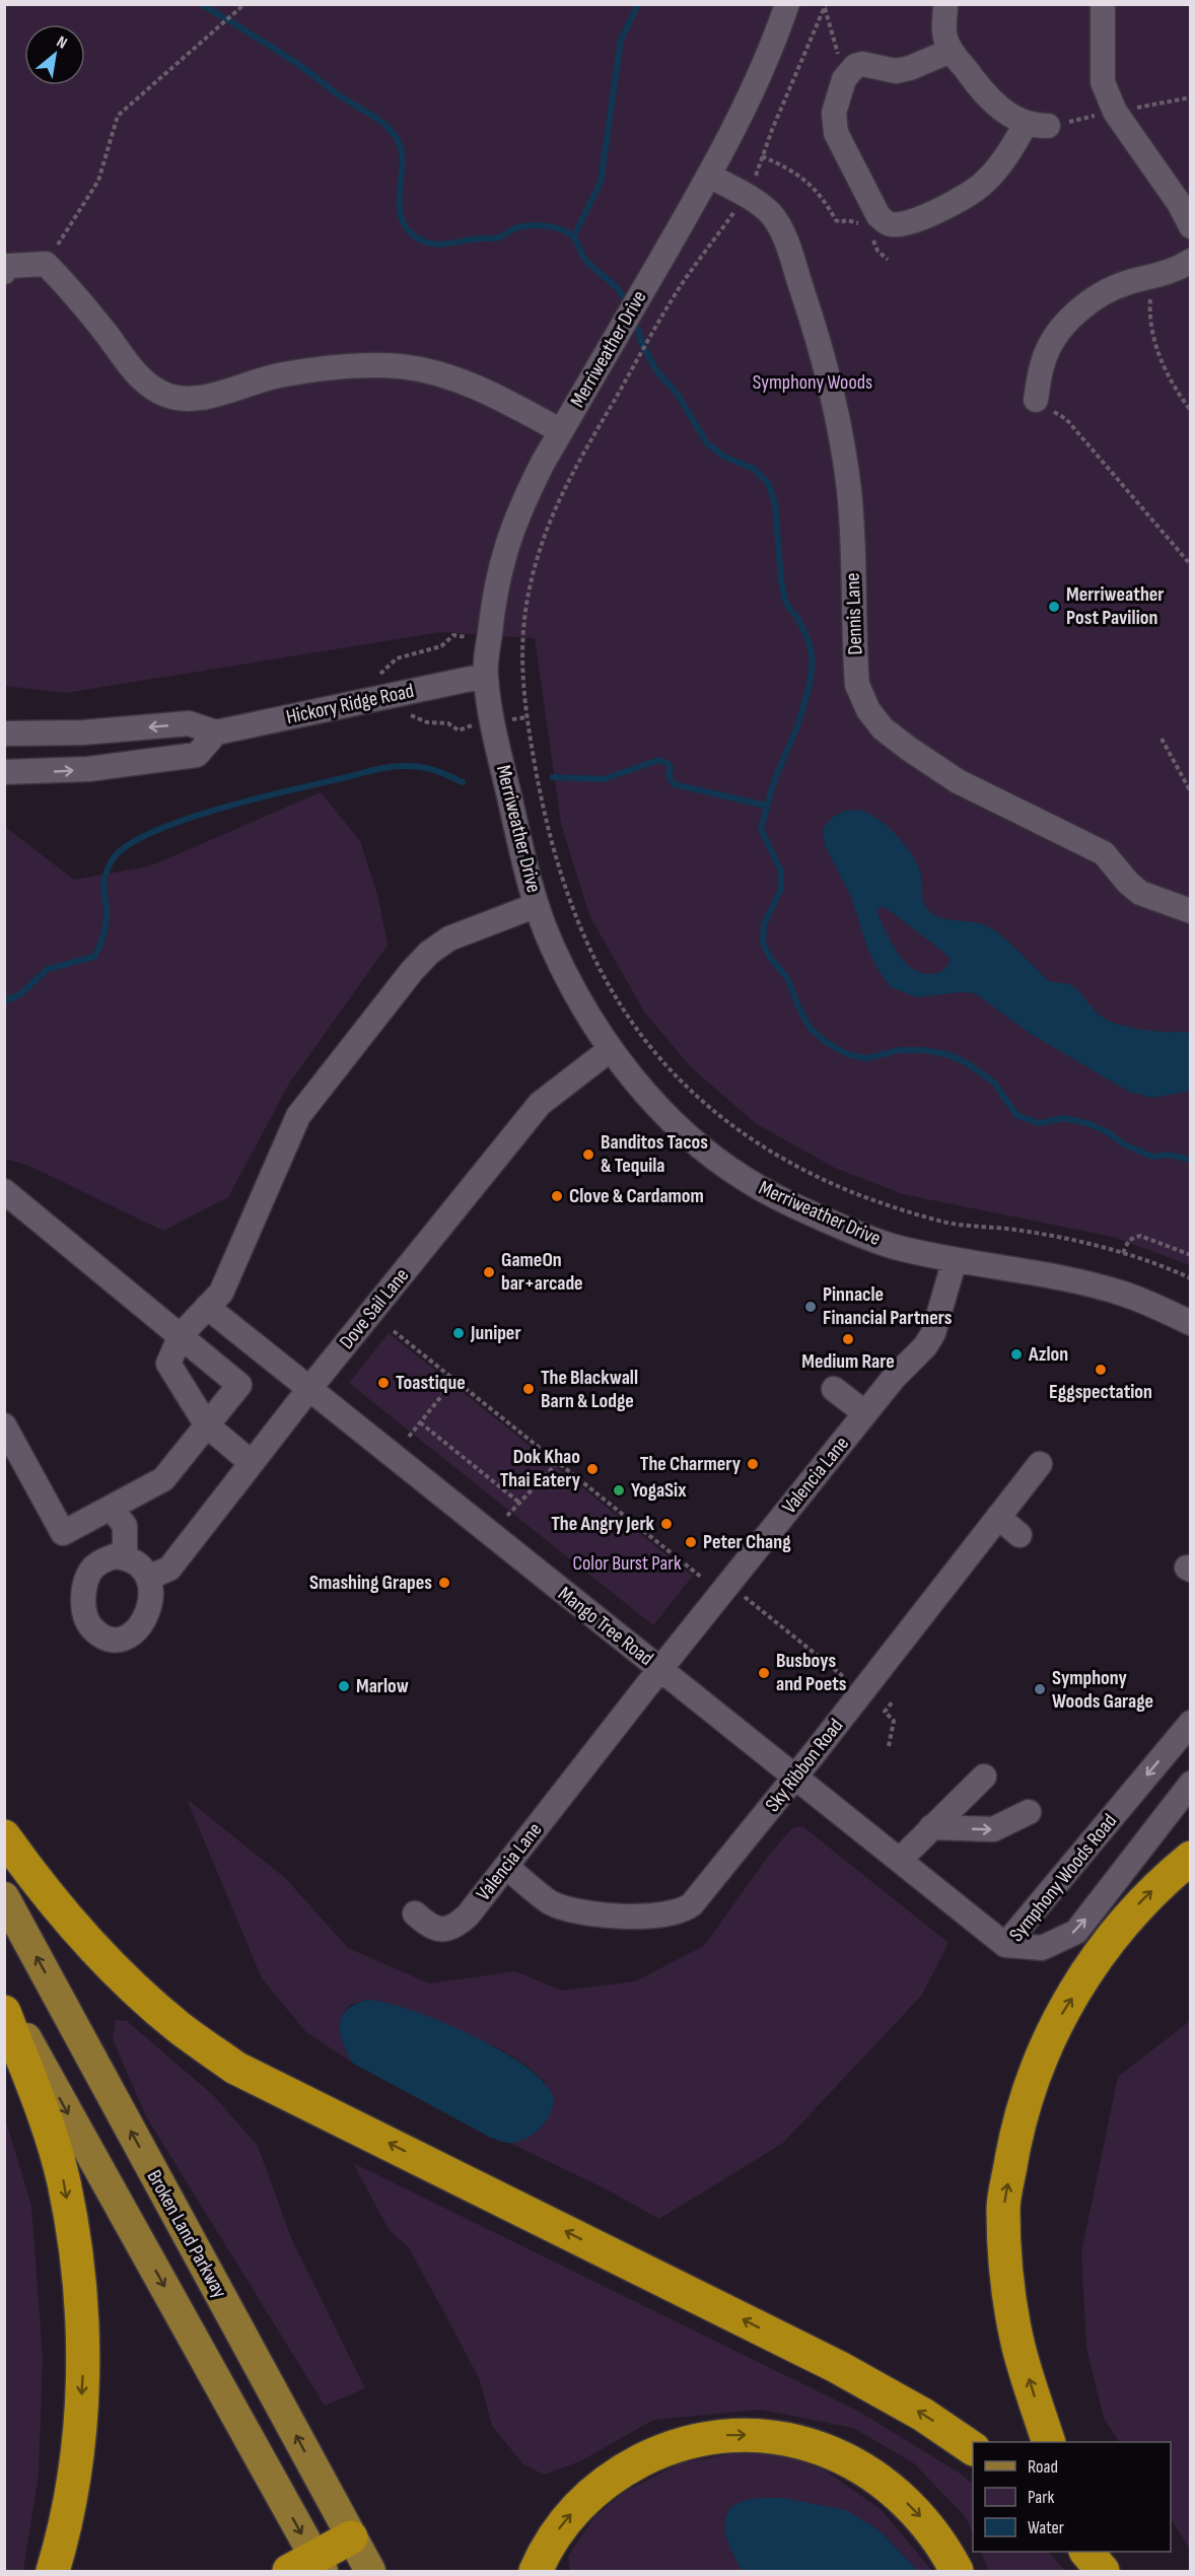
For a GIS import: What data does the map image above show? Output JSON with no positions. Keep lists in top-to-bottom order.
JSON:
{
  "streets": {
    "main road": ["Broken Land Parkway"],
    "street": [
      "Merriweather Drive",
      "Dennis Lane",
      "Hickory Ridge Road",
      "Dove Sail Lane",
      "Valencia Lane",
      "Mango Tree Road",
      "Sky Ribbon Road",
      "Symphony Woods Road"
    ]
  },
  "crossings": [
    ["Merriweather Drive", "Dennis Lane"],
    ["Merriweather Drive", "Hickory Ridge Road"],
    ["Merriweather Drive", "Dove Sail Lane"],
    ["Merriweather Drive", "Valencia Lane"],
    ["Dove Sail Lane", "Mango Tree Road"],
    ["Valencia Lane", "Mango Tree Road"],
    ["Valencia Lane", "Sky Ribbon Road"],
    ["Mango Tree Road", "Sky Ribbon Road"],
    ["Mango Tree Road", "Symphony Woods Road"]
  ],
  "parks": ["Symphony Woods", "Color Burst Park"],
  "places": [
    "Merriweather Post Pavilion",
    "Banditos Tacos & Tequila",
    "Clove & Cardamom",
    "GameOn bar+arcade",
    "Pinnacle Financial Partners",
    "Juniper",
    "Medium Rare",
    "Azlon",
    "Eggspectation",
    "Toastique",
    "The Blackwall Barn & Lodge",
    "The Charmery",
    "Dok Khao Thai Eatery",
    "YogaSix",
    "The Angry Jerk",
    "Peter Chang",
    "Smashing Grapes",
    "Busboys and Poets",
    "Marlow",
    "Symphony Woods Garage"
  ],
  "legend": ["Road", "Park", "Water"],
  "north": "top right"
}
